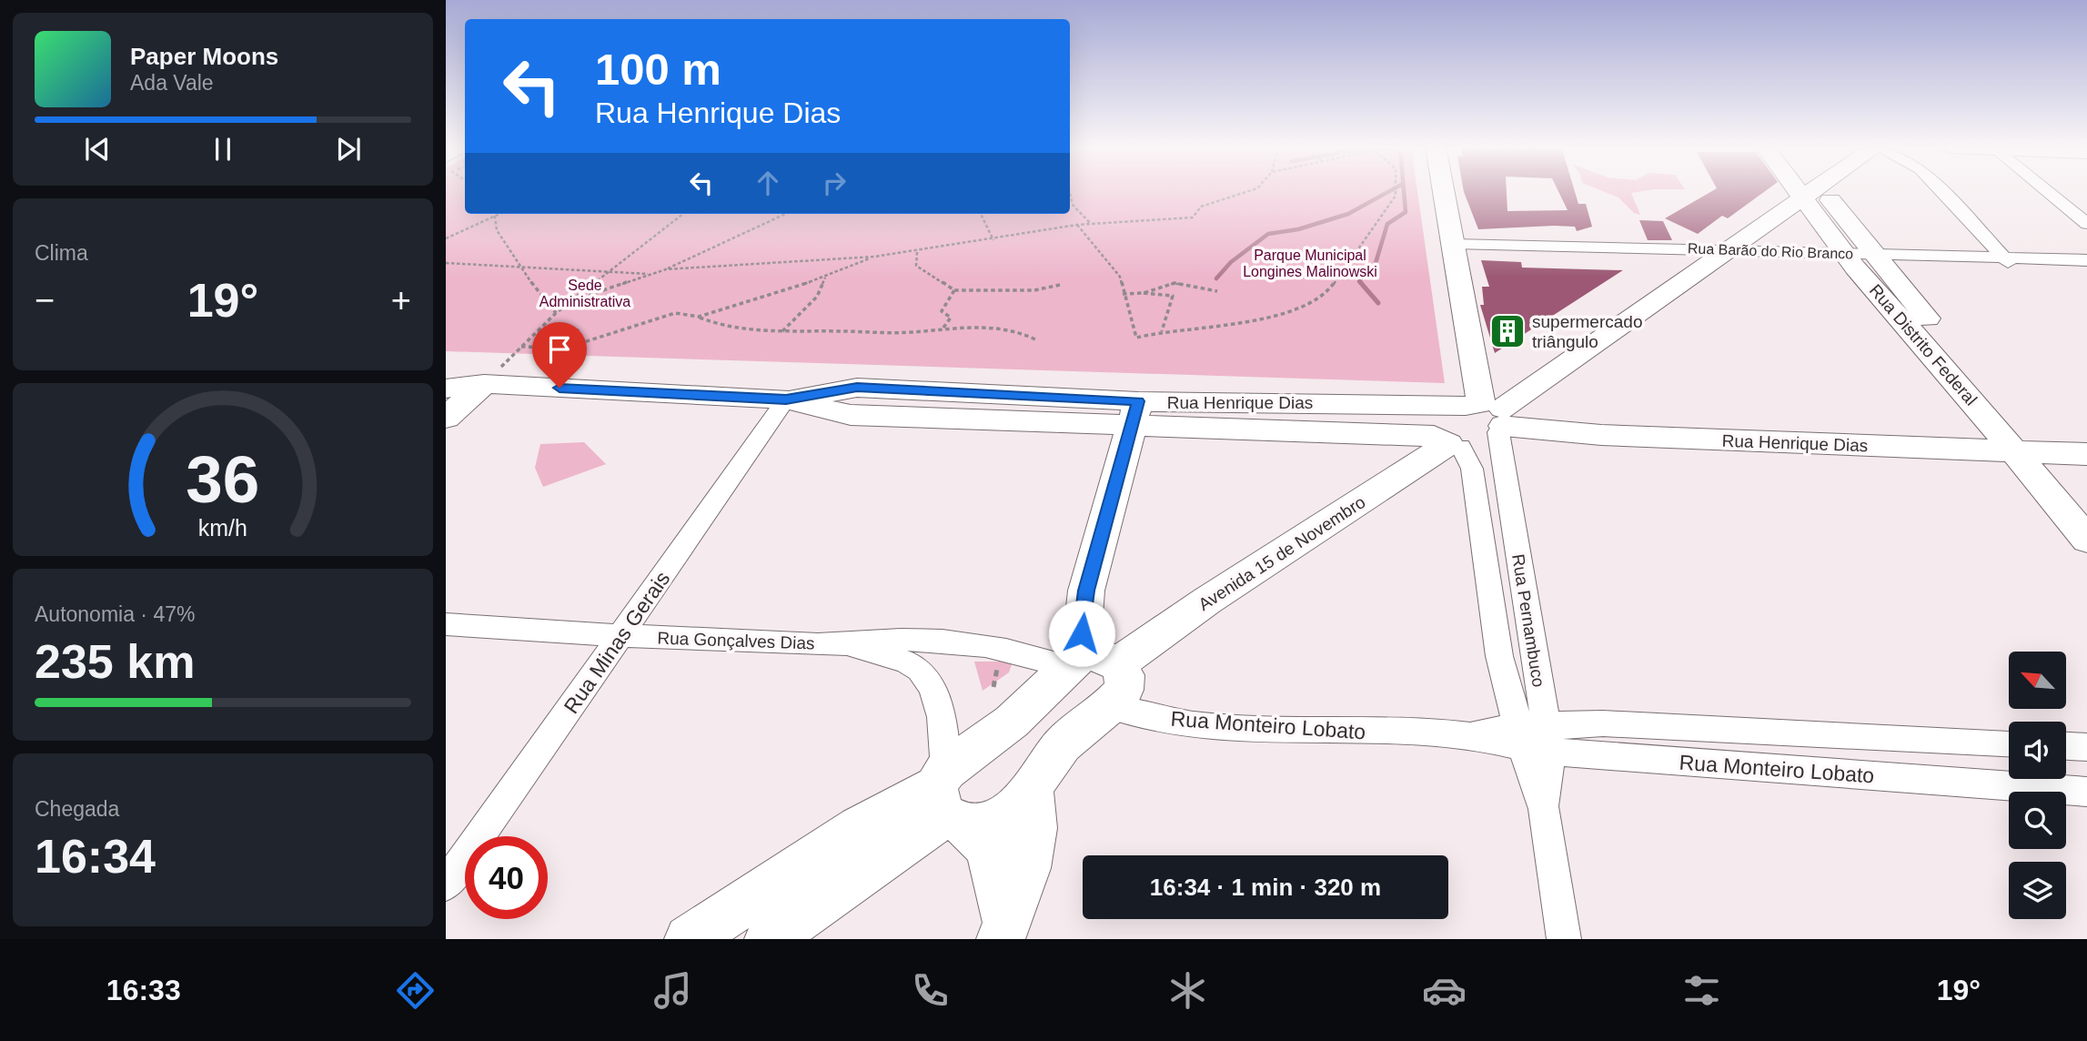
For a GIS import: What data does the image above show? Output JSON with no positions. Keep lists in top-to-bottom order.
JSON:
{
  "streets": {
    "street": [
      "Rua Barão do Rio Branco",
      "Rua Distrito Federal",
      "Rua Henrique Dias",
      "Avenida 15 de Novembro",
      "Rua Pernambuco",
      "Rua Gonçalves Dias",
      "Rua Minas Gerais",
      "Rua Monteiro Lobato"
    ]
  },
  "crossings": [
    ["Rua Barão do Rio Branco", "Rua Distrito Federal"],
    ["Rua Barão do Rio Branco", "Avenida 15 de Novembro"],
    ["Rua Barão do Rio Branco", "Rua Pernambuco"],
    ["Rua Distrito Federal", "Rua Henrique Dias"],
    ["Rua Henrique Dias", "Avenida 15 de Novembro"],
    ["Rua Henrique Dias", "Rua Pernambuco"],
    ["Rua Henrique Dias", "Rua Minas Gerais"],
    ["Avenida 15 de Novembro", "Rua Pernambuco"],
    ["Avenida 15 de Novembro", "Rua Gonçalves Dias"],
    ["Avenida 15 de Novembro", "Rua Monteiro Lobato"],
    ["Rua Pernambuco", "Rua Monteiro Lobato"],
    ["Rua Gonçalves Dias", "Rua Minas Gerais"]
  ],
  "parks": ["Parque Municipal Longines Malinowski", "Sede Administrativa"],
  "places": {
    "building": ["supermercado triângulo"]
  },
  "north": "top left",
  "page": {
    "turn": ["100 m", "Rua Henrique Dias"],
    "song": ["Paper Moons", "Ada Vale"],
    "tile": [
      "Clima",
      ["Autonomia · 47%", "235 km"],
      ["Chegada", "16:34"]
    ],
    "heat": ["−", "19°", "+"],
    "limit": "40",
    "trip": "16:34 · 1 min · 320 m",
    "tabs": ["16:33", "19°"],
    "gauge": ["36", "km/h"]
  }
}
